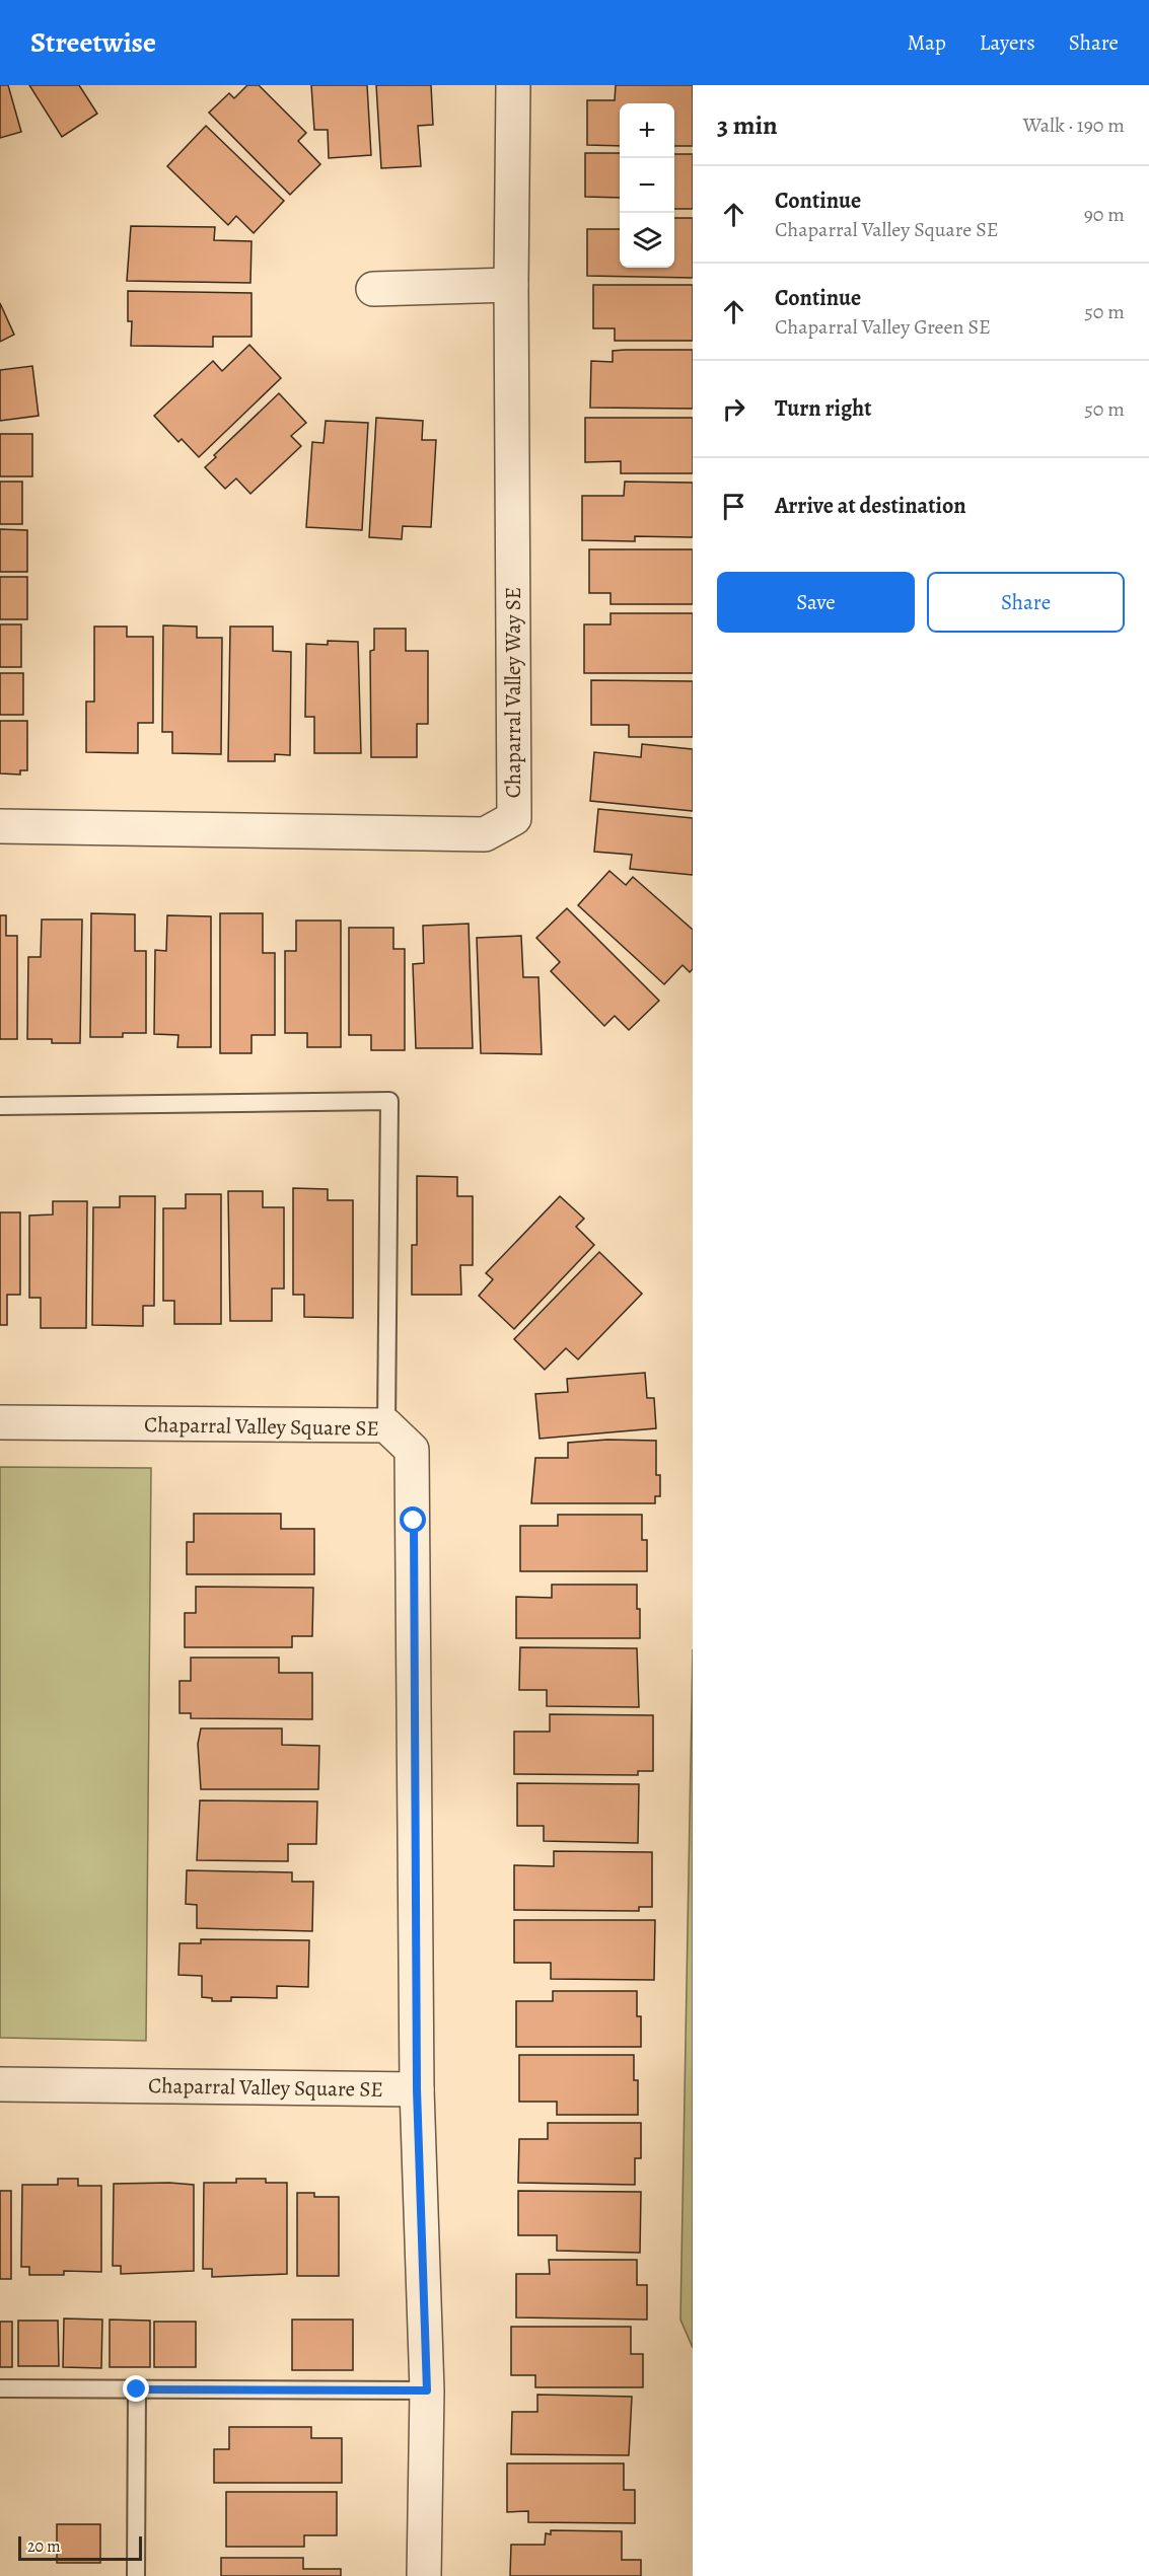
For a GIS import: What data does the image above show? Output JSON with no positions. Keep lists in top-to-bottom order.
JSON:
{
  "streets": {
    "street": ["Chaparral Valley Way SE", "Chaparral Valley Square SE"]
  },
  "scale_bar": "20 m",
  "page": {
    "header": "Streetwise",
    "nav": ["Map", "Layers", "Share"],
    "heading": ["3 min", "Walk · 190 m"],
    "map_buttons": ["+", "−"],
    "list": [
      ["Continue", "Chaparral Valley Square SE", "90 m"],
      ["Continue", "Chaparral Valley Green SE", "50 m"],
      ["Turn right", "50 m"],
      "Arrive at destination"
    ],
    "buttons": ["Save", "Share"],
    "scale": "20 m"
  }
}
